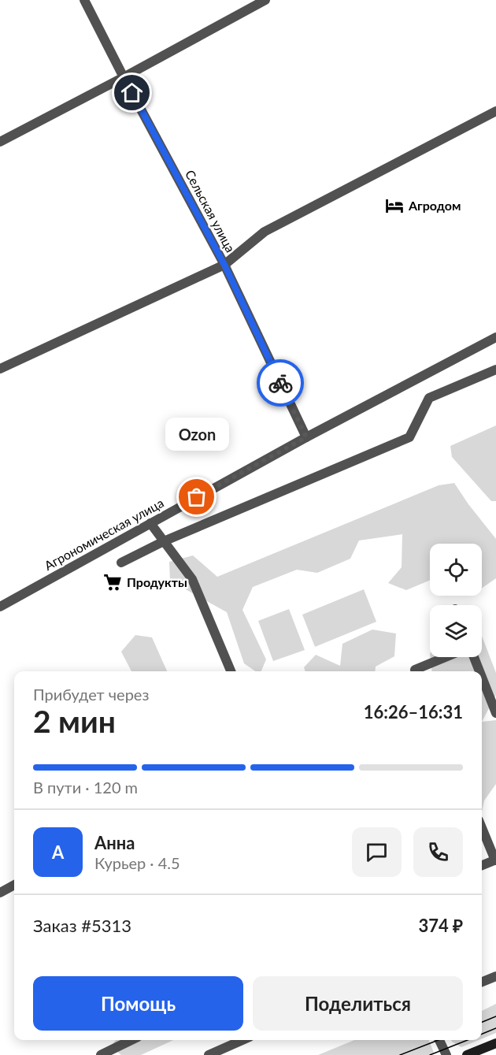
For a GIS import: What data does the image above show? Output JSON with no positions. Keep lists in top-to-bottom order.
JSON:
{
  "streets": {
    "street": ["Сельская улица", "Агрономическая улица"]
  },
  "crossings": [
    ["Сельская улица", "Агрономическая улица"]
  ],
  "places": {
    "hotel": ["Агродом"],
    "other": ["Ozon"],
    "supermarket": ["Продукты"]
  },
  "page": {
    "bubble": "Ozon",
    "heading": ["2 мин", "Прибудет через", "16:26–16:31"],
    "panel": [
      "Анна",
      "Курьер · 4.5",
      "Заказ #5313",
      "374 ₽"
    ],
    "bar": "В пути · 120 m",
    "round": "А",
    "buttons": ["Помощь", "Поделиться"]
  }
}
